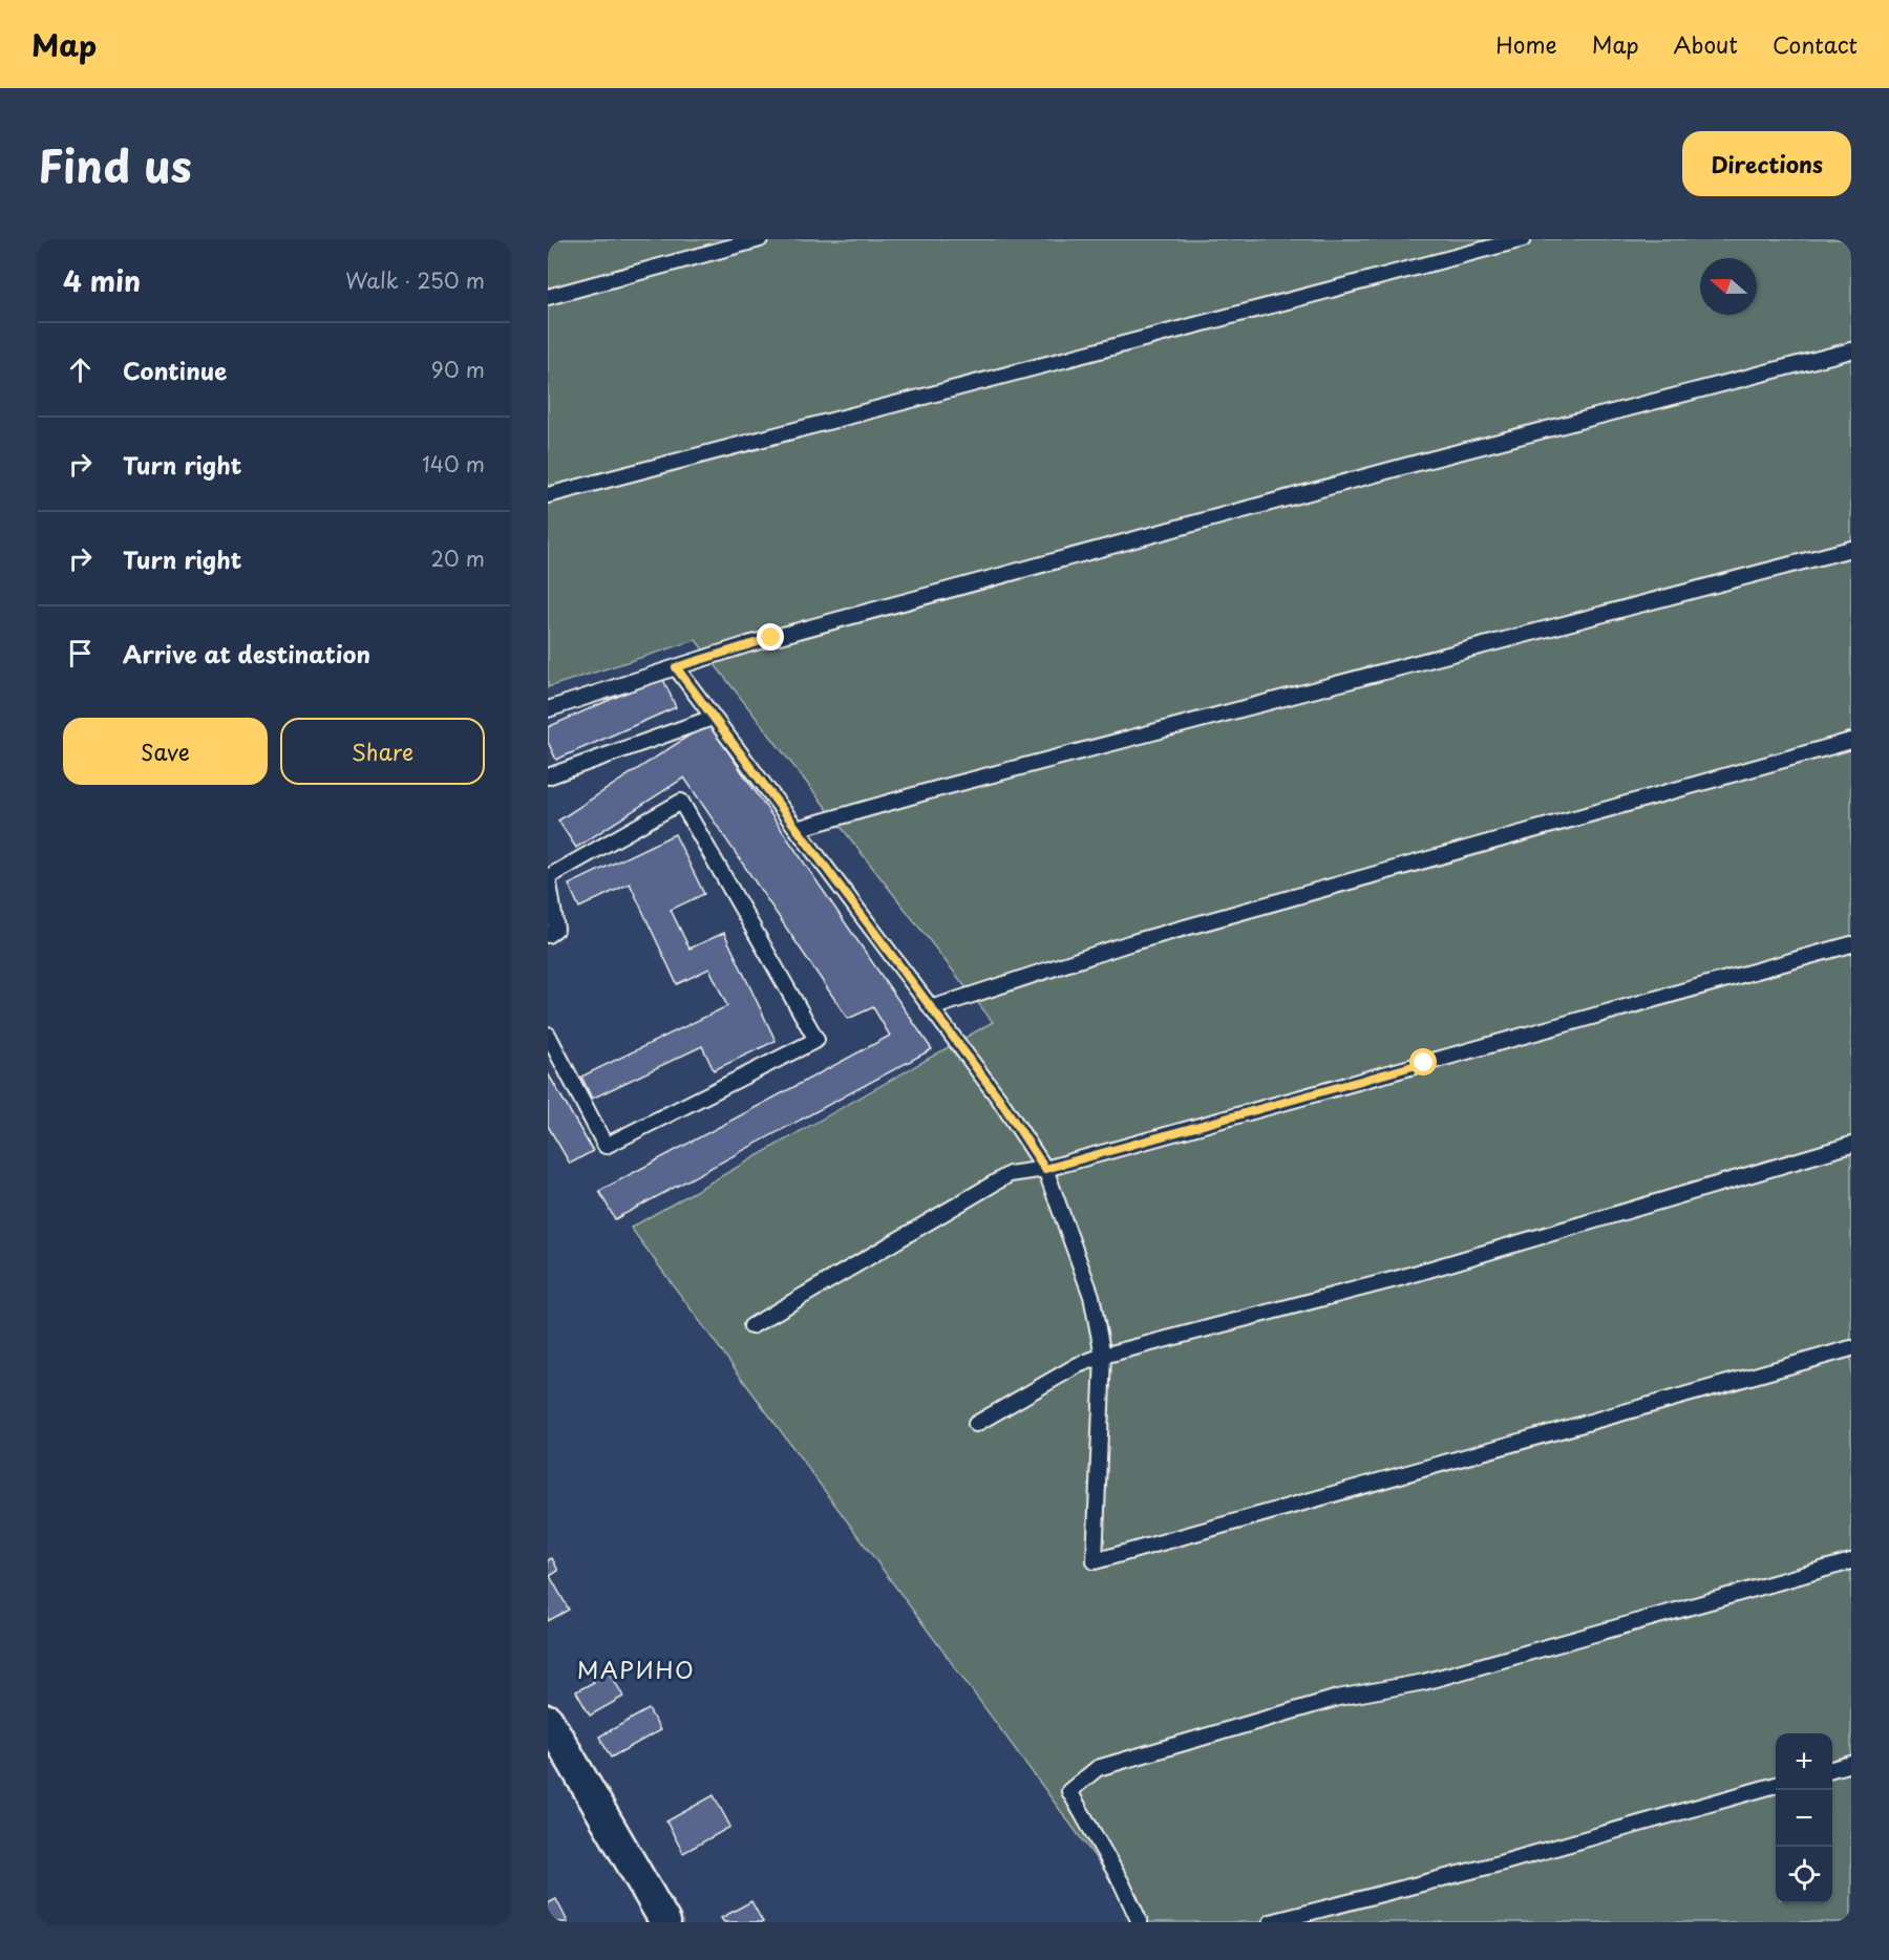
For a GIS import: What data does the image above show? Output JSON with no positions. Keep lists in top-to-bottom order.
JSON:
{
  "districts": ["МАРИНО"],
  "north": "left",
  "page": {
    "header": "Map",
    "nav": [
      "Home",
      "Map",
      "About",
      "Contact"
    ],
    "title": "Find us",
    "buttons": [
      "Directions",
      ["Save", "Share"]
    ],
    "heading": ["4 min", "Walk · 250 m"],
    "list": [
      ["Continue", "90 m"],
      ["Turn right", "140 m"],
      ["Turn right", "20 m"],
      "Arrive at destination"
    ],
    "map_buttons": ["+", "−"]
  }
}
